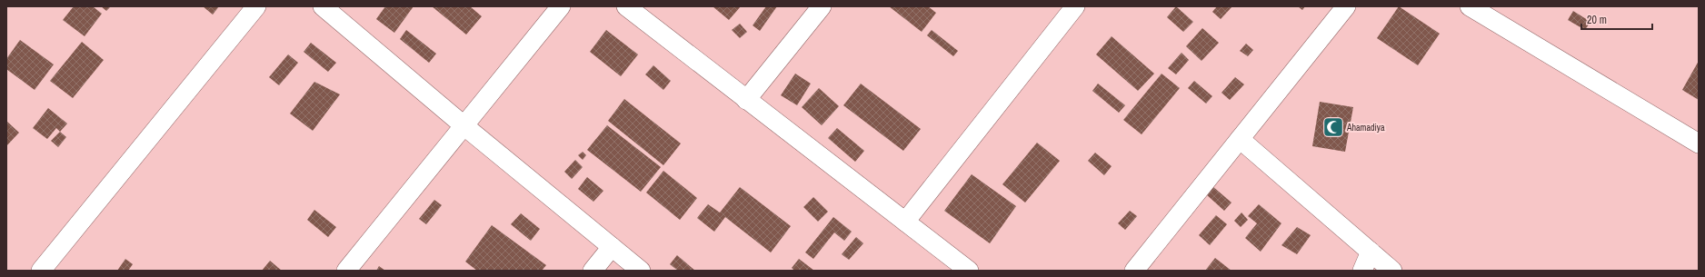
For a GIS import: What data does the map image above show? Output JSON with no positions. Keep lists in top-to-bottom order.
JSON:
{
  "places": {
    "mosque": ["Ahamadiya"]
  },
  "scale_bar": "20 m"
}
